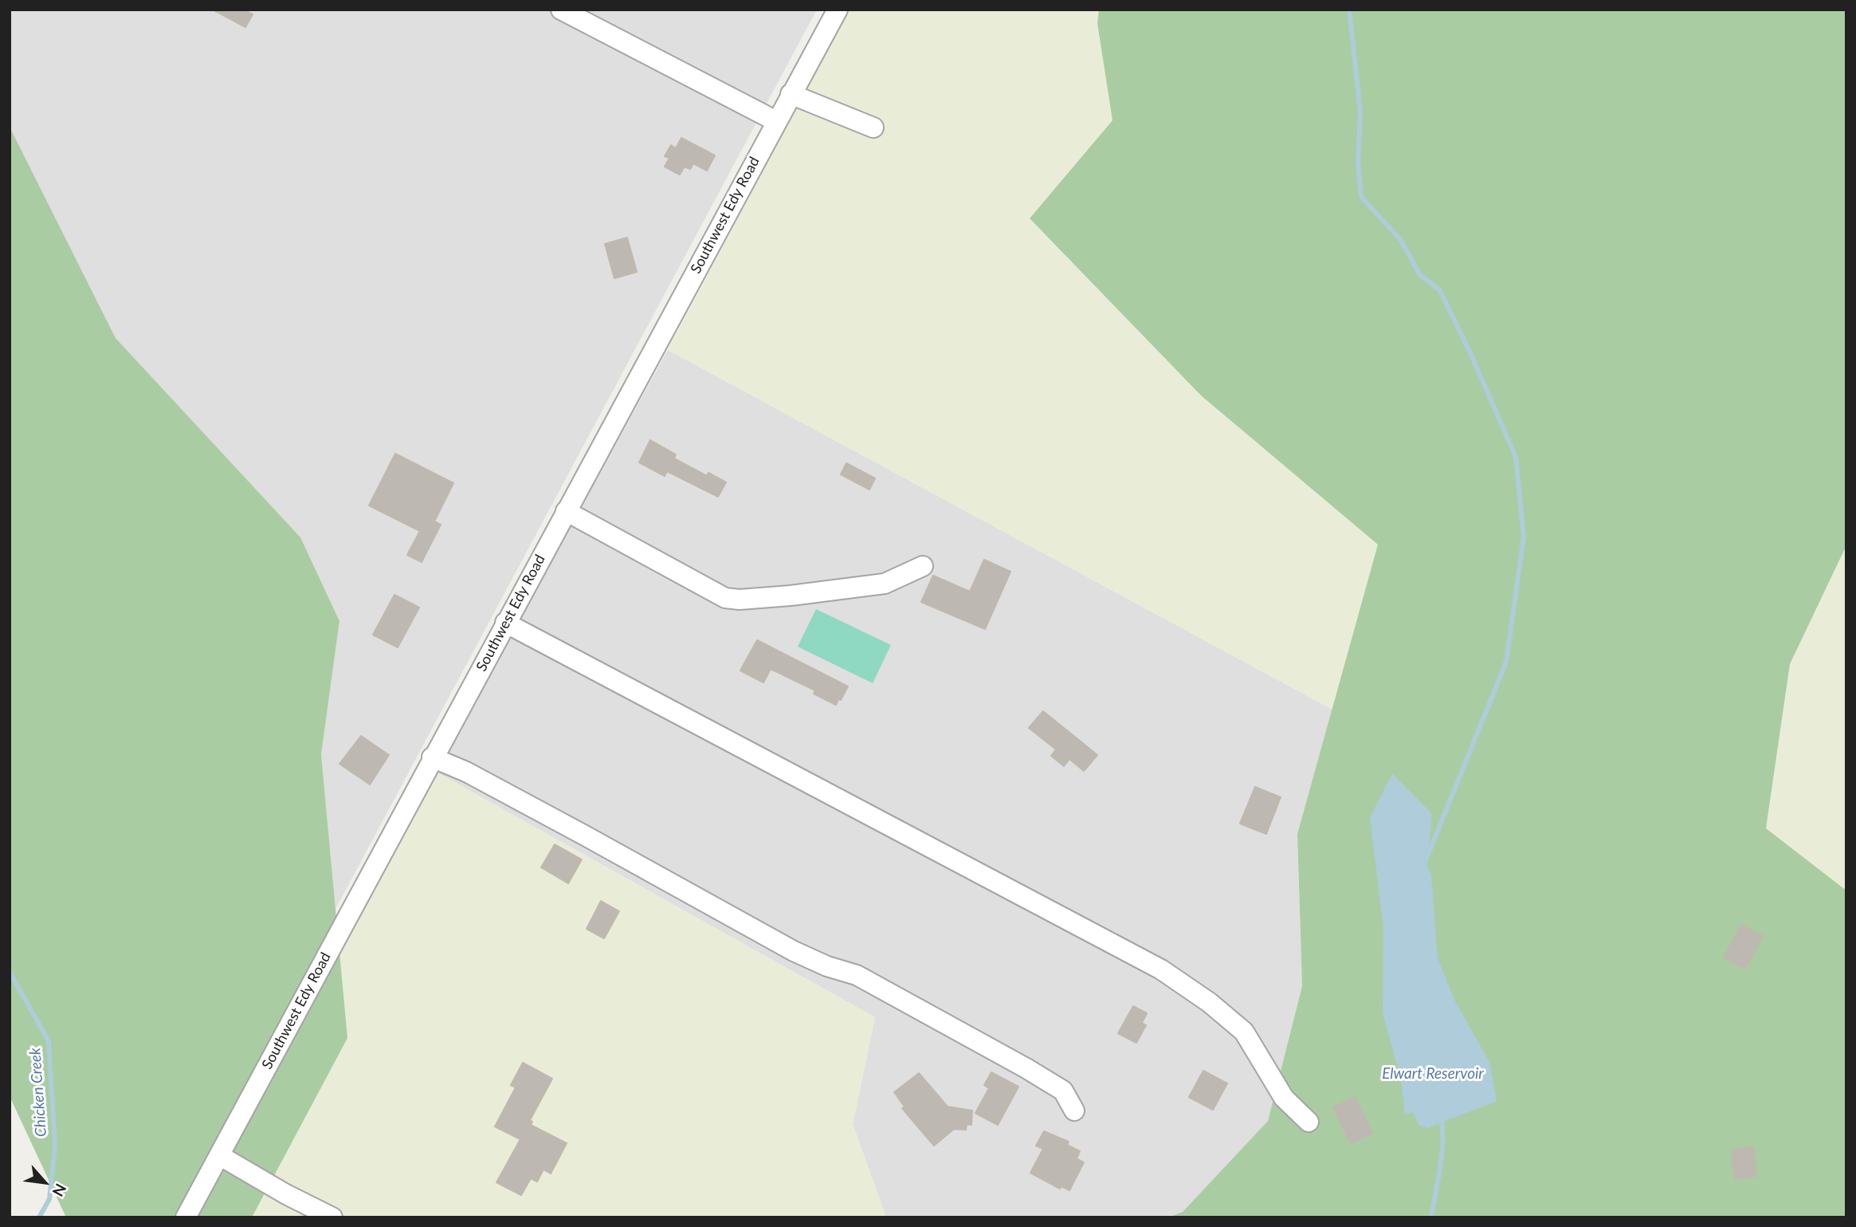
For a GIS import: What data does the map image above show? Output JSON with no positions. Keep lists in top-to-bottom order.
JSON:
{
  "streets": {
    "street": ["Southwest Edy Road"]
  },
  "water": ["Elwart Reservoir", "Chicken Creek"],
  "north": "bottom right"
}
